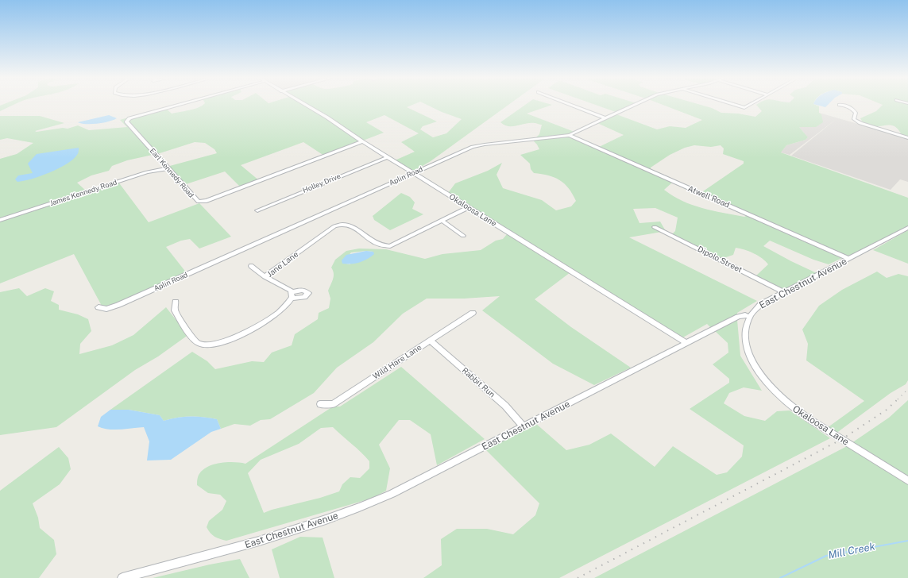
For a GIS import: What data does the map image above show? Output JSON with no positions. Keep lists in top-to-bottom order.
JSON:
{
  "streets": {
    "street": [
      "Earl Kennedy Road",
      "Aplin Road",
      "Holley Drive",
      "James Kennedy Road",
      "Atwell Road",
      "Okaloosa Lane",
      "Dipolo Street",
      "Jane Lane",
      "East Chestnut Avenue",
      "Wild Hare Lane",
      "Rabbit Run"
    ]
  },
  "crossings": [
    ["Earl Kennedy Road", "James Kennedy Road"],
    ["Earl Kennedy Road", "Okaloosa Lane"],
    ["Aplin Road", "Atwell Road"],
    ["Aplin Road", "Okaloosa Lane"],
    ["Holley Drive", "Okaloosa Lane"],
    ["Atwell Road", "East Chestnut Avenue"],
    ["Okaloosa Lane", "Jane Lane"],
    ["Okaloosa Lane", "East Chestnut Avenue"],
    ["Dipolo Street", "East Chestnut Avenue"],
    ["East Chestnut Avenue", "Rabbit Run"],
    ["Wild Hare Lane", "Rabbit Run"]
  ],
  "water": ["Mill Creek"]
}
